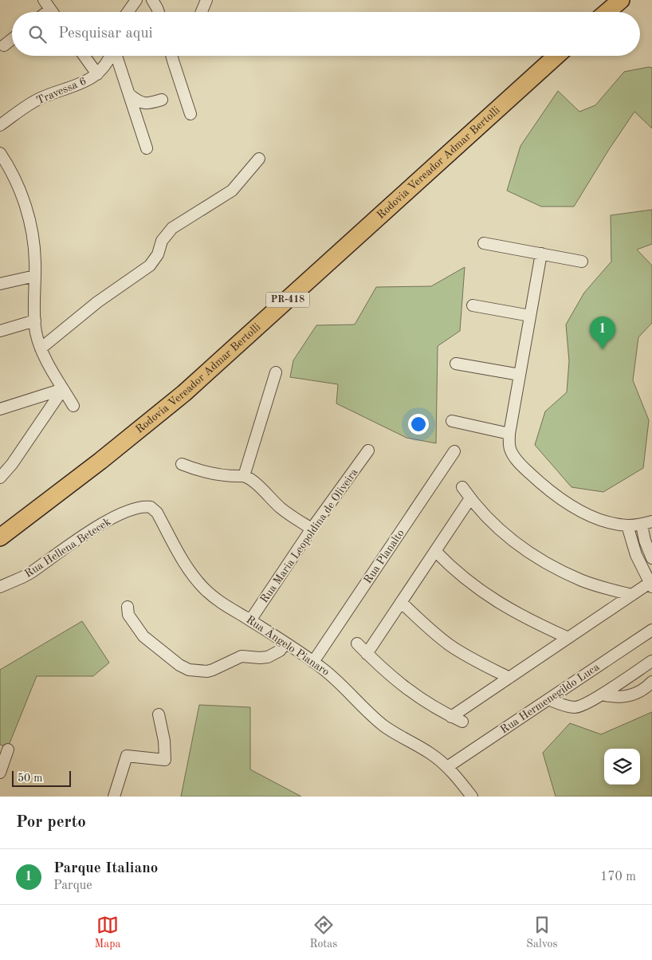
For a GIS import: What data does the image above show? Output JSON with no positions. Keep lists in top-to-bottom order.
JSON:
{
  "streets": {
    "highway": ["Rodovia Vereador Admar Bertolli", "PR-418"],
    "street": [
      "Travessa 6",
      "Rua Maria Leopoldina de Oliveira",
      "Rua Hellena Betecek",
      "Rua Planalto",
      "Rua Ângelo Pianaro",
      "Rua Hermenegildo Luca"
    ]
  },
  "crossings": [
    ["Rua Maria Leopoldina de Oliveira", "Rua Ângelo Pianaro"],
    ["Rua Hellena Betecek", "Rua Ângelo Pianaro"],
    ["Rua Planalto", "Rua Ângelo Pianaro"],
    ["Rua Ângelo Pianaro", "Rua Hermenegildo Luca"]
  ],
  "scale_bar": "50 m",
  "page": {
    "search": "Pesquisar aqui",
    "pins": "1",
    "scale": "50 m",
    "heading": "Por perto",
    "list": [
      {
        "mark": "1",
        "name": "Parque Italiano",
        "note": "Parque",
        "value": "170 m"
      }
    ],
    "nav": ["Mapa", "Rotas", "Salvos"]
  }
}
